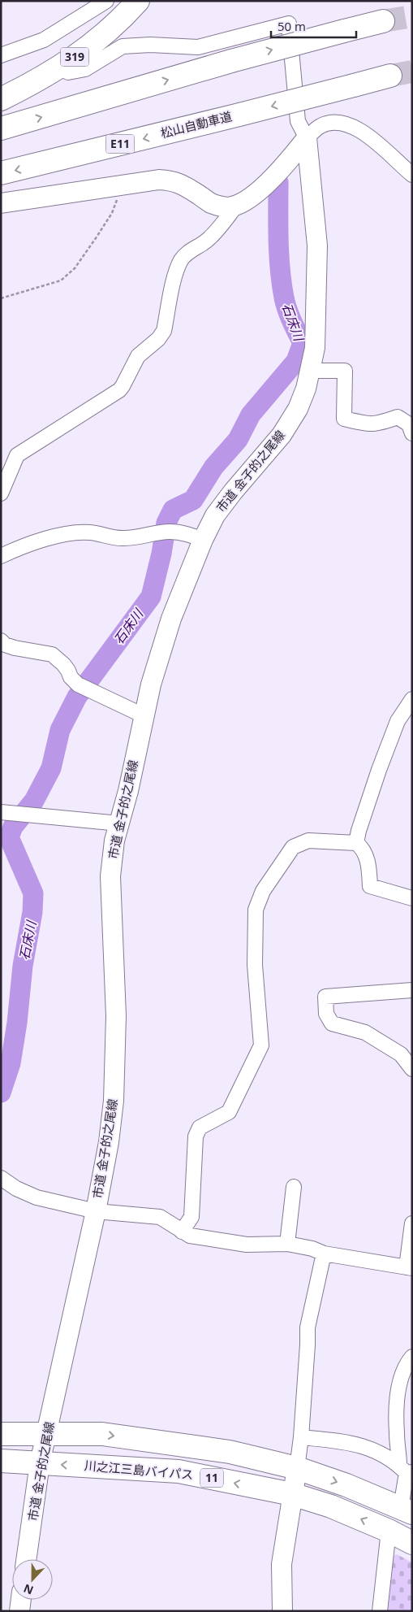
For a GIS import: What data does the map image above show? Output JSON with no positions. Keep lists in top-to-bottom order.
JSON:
{
  "streets": {
    "highway": [
      "319",
      "松山自動車道",
      "E11",
      "川之江三島バイパス",
      "11"
    ],
    "street": ["市道 金子的之尾線"]
  },
  "crossings": [
    ["市道 金子的之尾線", "川之江三島バイパス"],
    ["市道 金子的之尾線", "11"]
  ],
  "water": ["石床川"],
  "scale_bar": "50 m",
  "north": "bottom"
}
